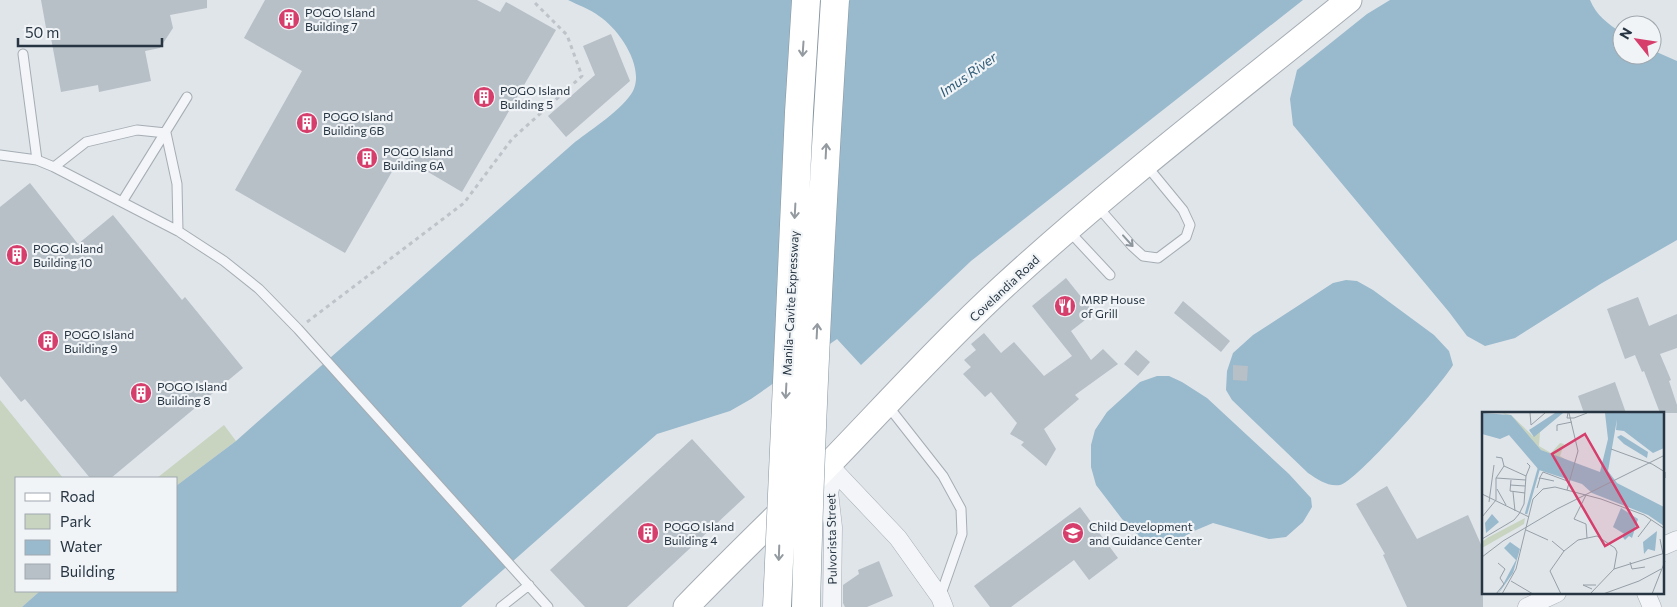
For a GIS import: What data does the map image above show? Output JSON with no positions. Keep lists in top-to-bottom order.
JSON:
{
  "streets": {
    "highway": ["Manila–Cavite Expressway"],
    "main road": ["Covelandia Road"],
    "street": ["Pulvorista Street"]
  },
  "crossings": [
    ["Covelandia Road", "Pulvorista Street"]
  ],
  "water": ["Imus River"],
  "places": {
    "building": [
      "POGO Island Building 7",
      "POGO Island Building 5",
      "POGO Island Building 6B",
      "POGO Island Building 6A",
      "POGO Island Building 10",
      "POGO Island Building 9",
      "POGO Island Building 8",
      "POGO Island Building 4"
    ],
    "restaurant": ["MRP House of Grill"],
    "school or university": ["Child Development and Guidance Center"]
  },
  "legend": [
    "Road",
    "Park",
    "Water",
    "Building"
  ],
  "scale_bar": "50 m",
  "north": "top left"
}
